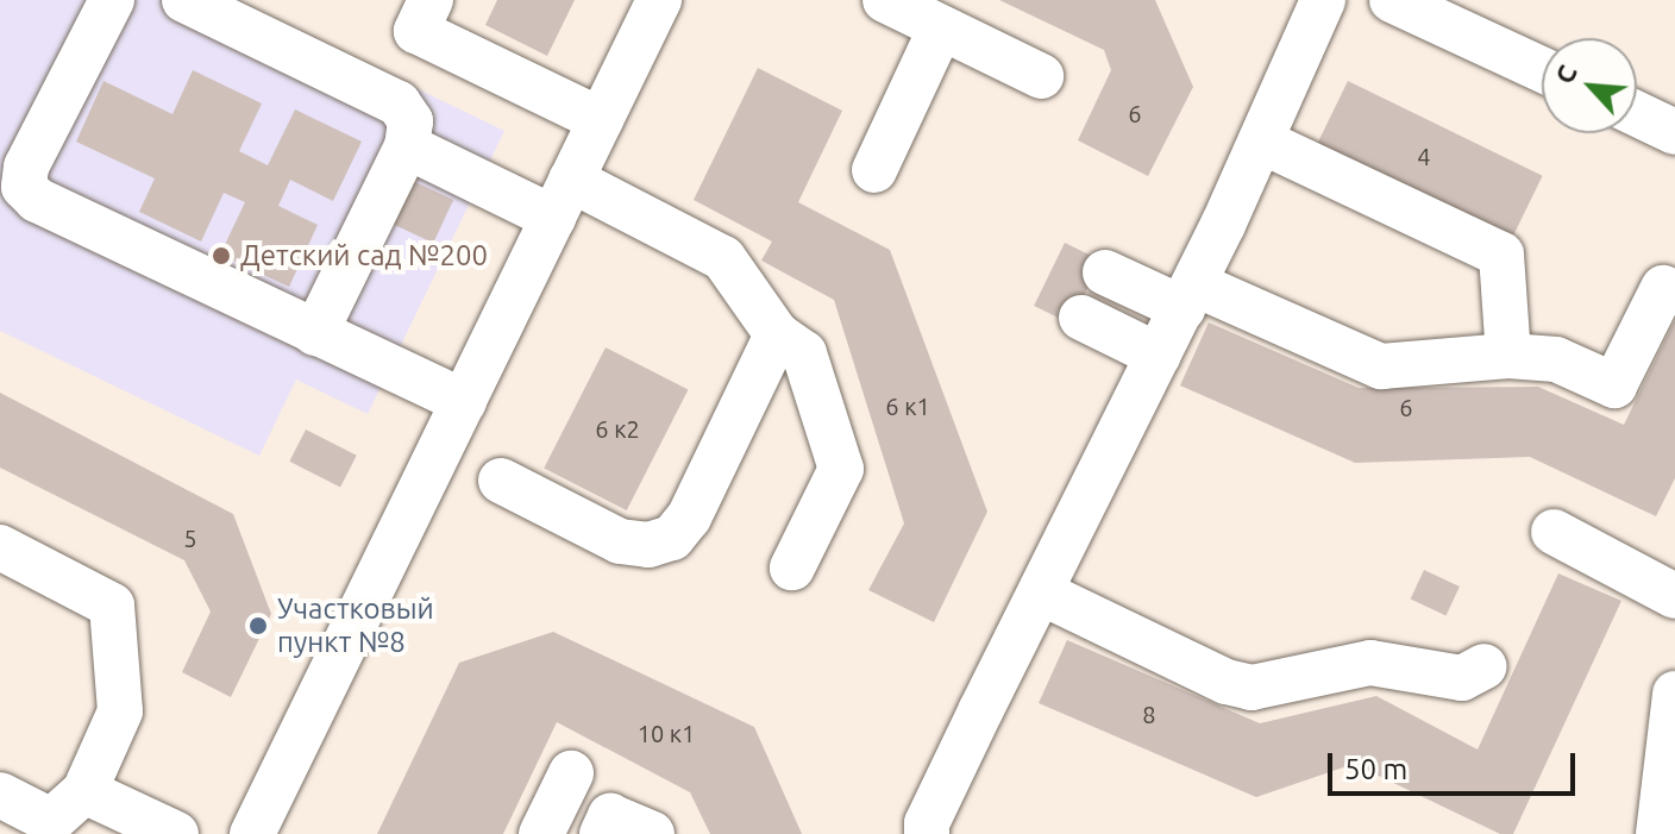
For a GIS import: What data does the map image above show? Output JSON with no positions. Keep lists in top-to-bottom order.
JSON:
{
  "places": ["Детский сад №200", "Участковый пункт №8"],
  "house_numbers": [
    "6",
    "4",
    "6 к1",
    "6",
    "6 к2",
    "5",
    "8",
    "10 к1"
  ],
  "scale_bar": "50 m",
  "north": "top left"
}
